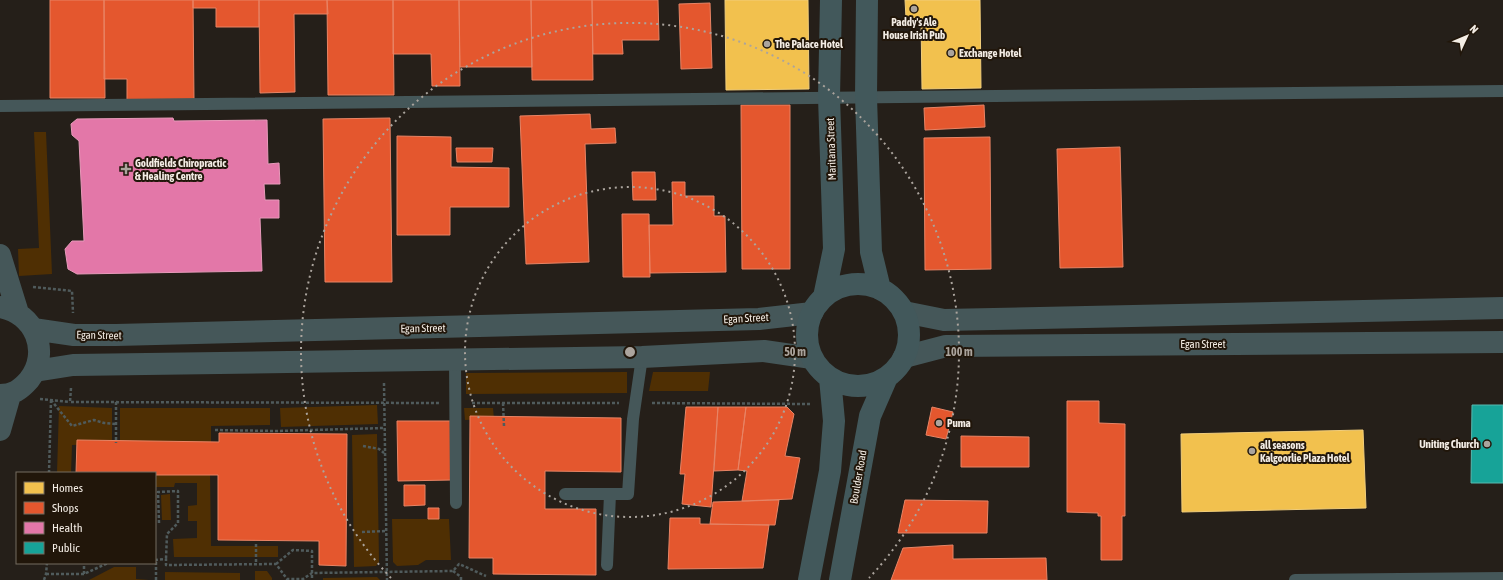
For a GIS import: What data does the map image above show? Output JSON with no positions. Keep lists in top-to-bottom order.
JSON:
{
  "streets": {
    "main road": ["Maritana Street", "Boulder Road"],
    "street": ["Egan Street"]
  },
  "crossings": [
    ["Maritana Street", "Egan Street"],
    ["Maritana Street", "Boulder Road"],
    ["Egan Street", "Boulder Road"]
  ],
  "places": {
    "other": [
      "Paddy's Ale House Irish Pub",
      "The Palace Hotel",
      "Exchange Hotel",
      "Puma",
      "Uniting Church",
      "all seasons Kalgoorlie Plaza Hotel"
    ],
    "health": ["Goldfields Chiropractic & Healing Centre"]
  },
  "legend": [
    "Homes",
    "Shops",
    "Health",
    "Public"
  ],
  "north": "top right",
  "rings": ["50 m", "100 m"]
}
